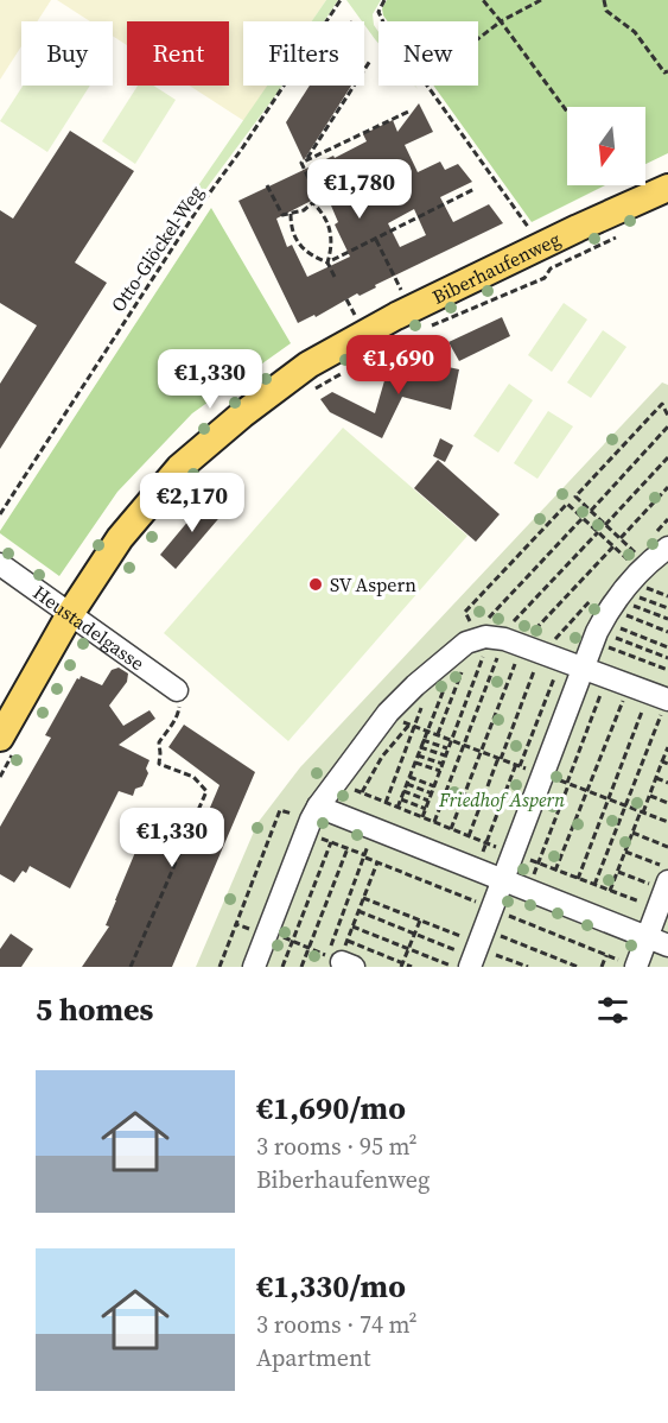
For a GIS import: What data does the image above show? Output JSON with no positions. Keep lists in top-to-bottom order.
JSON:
{
  "streets": {
    "main road": ["Biberhaufenweg"],
    "street": ["Heustadelgasse"],
    "path": ["Otto-Glöckel-Weg"]
  },
  "crossings": [
    ["Biberhaufenweg", "Heustadelgasse"]
  ],
  "parks": ["Friedhof Aspern"],
  "places": ["SV Aspern"],
  "north": "bottom",
  "page": {
    "chip": [
      "Buy",
      "Rent",
      "Filters",
      "New"
    ],
    "price": [
      "€1,780",
      "€1,690",
      "€1,330",
      "€2,170",
      "€1,330"
    ],
    "heading": "5 homes",
    "list": [
      {
        "name": "€1,690/mo",
        "note": "3 rooms · 95 m² · Biberhaufenweg"
      },
      {
        "name": "€1,330/mo",
        "note": "3 rooms · 74 m² · Apartment"
      }
    ]
  }
}
